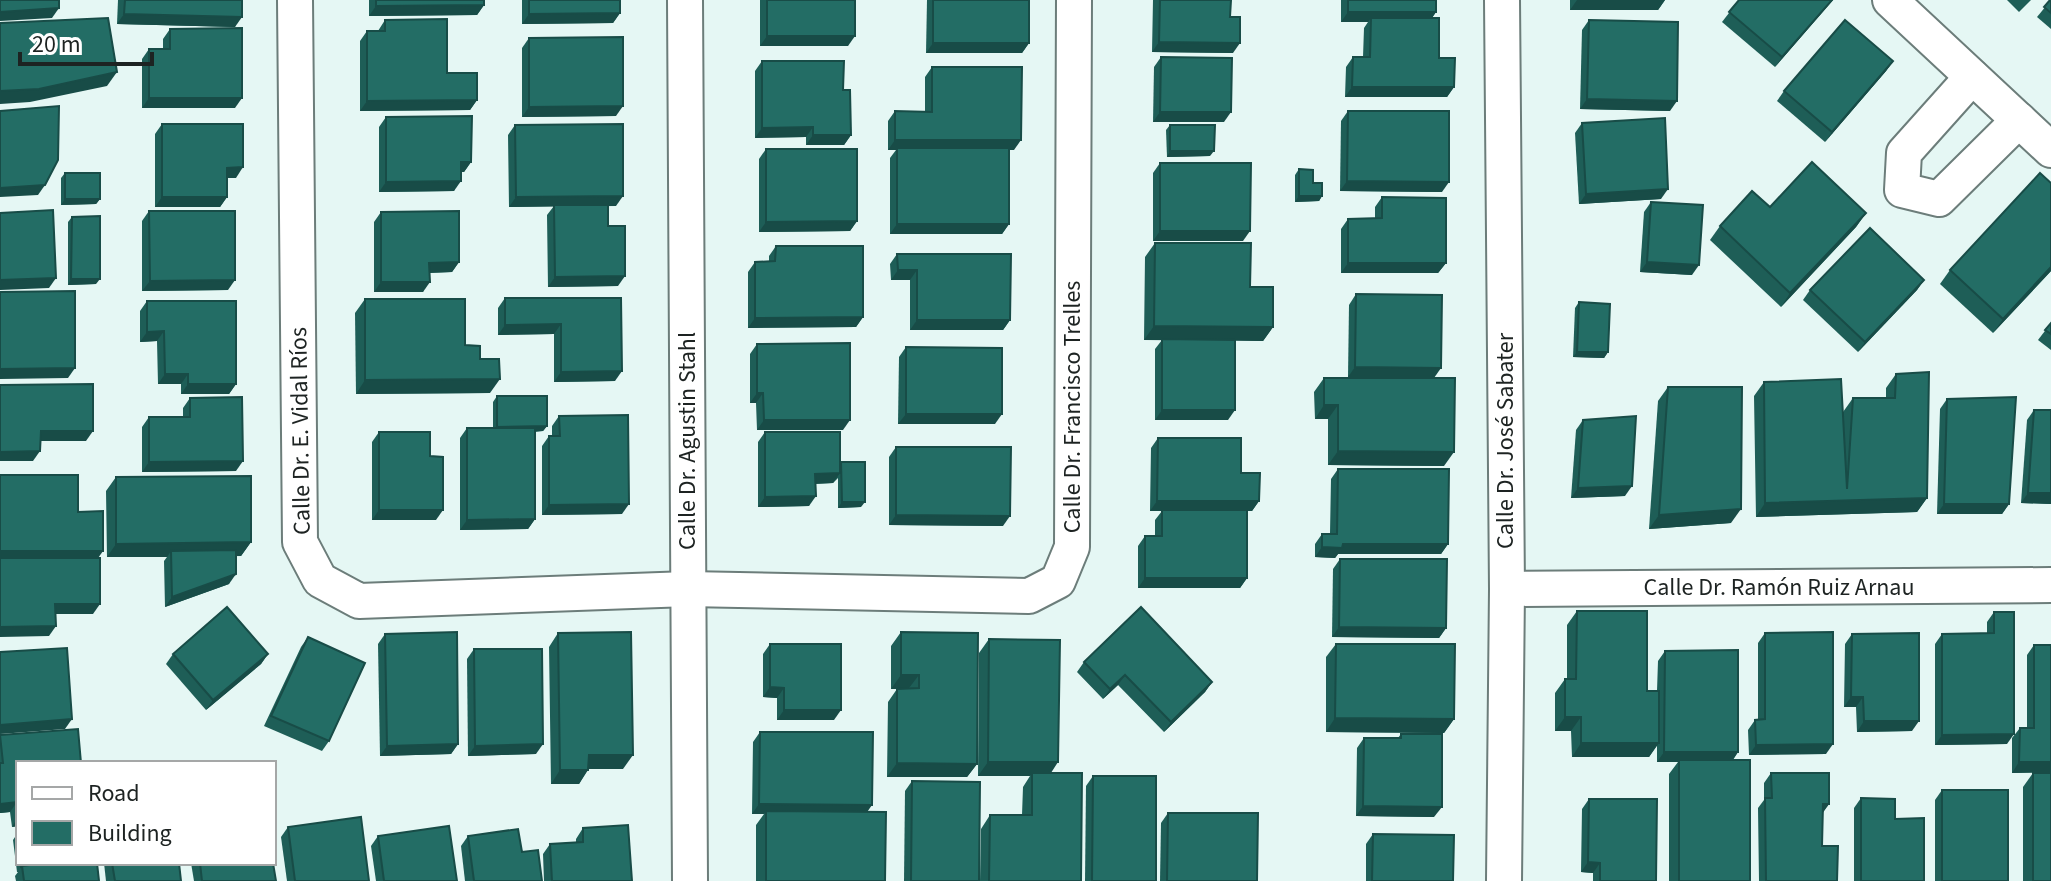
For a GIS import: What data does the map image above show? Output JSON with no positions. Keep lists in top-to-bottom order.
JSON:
{
  "streets": {
    "street": [
      "Calle Dr. Francisco Trelles",
      "Calle Dr. E. Vidal Ríos",
      "Calle Dr. Agustin Stahl",
      "Calle Dr. José Sabater",
      "Calle Dr. Ramón Ruiz Arnau"
    ]
  },
  "crossings": [
    ["Calle Dr. Francisco Trelles", "Calle Dr. E. Vidal Ríos"],
    ["Calle Dr. Francisco Trelles", "Calle Dr. Agustin Stahl"],
    ["Calle Dr. E. Vidal Ríos", "Calle Dr. Agustin Stahl"],
    ["Calle Dr. José Sabater", "Calle Dr. Ramón Ruiz Arnau"]
  ],
  "legend": ["Road", "Building"],
  "scale_bar": "20 m"
}
